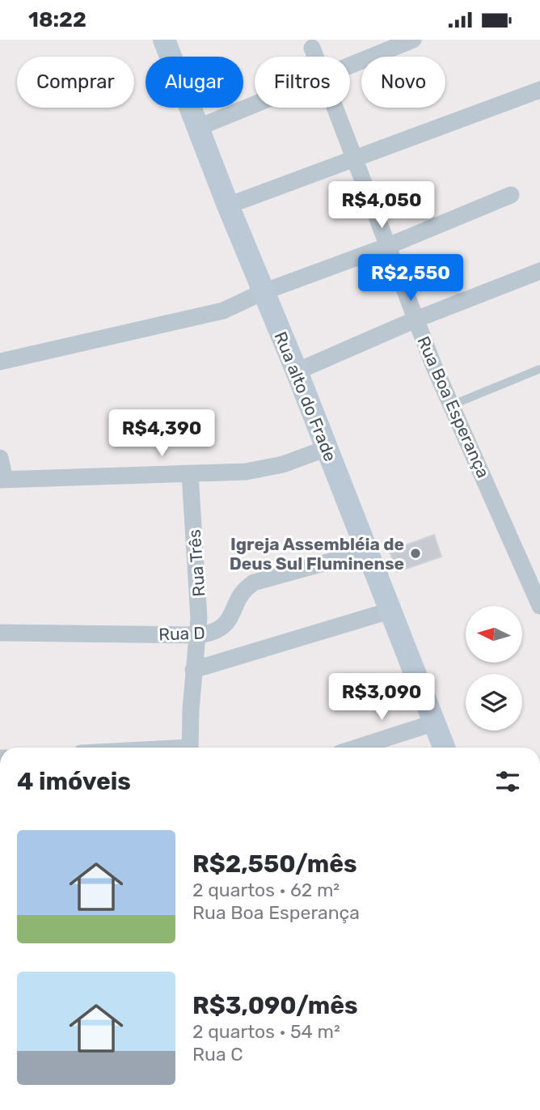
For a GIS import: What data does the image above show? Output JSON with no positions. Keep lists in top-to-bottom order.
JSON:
{
  "streets": {
    "main road": ["Rua alto do Frade"],
    "street": ["Rua Boa Esperança", "Rua Três", "Rua D"]
  },
  "crossings": [
    ["Rua alto do Frade", "Rua D"],
    ["Rua Três", "Rua D"]
  ],
  "places": ["Igreja Assembléia de Deus Sul Fluminense"],
  "north": "left",
  "page": {
    "status": "18:22",
    "chip": [
      "Comprar",
      "Alugar",
      "Filtros",
      "Novo"
    ],
    "price": [
      "R$4,050",
      "R$2,550",
      "R$4,390",
      "R$3,090"
    ],
    "heading": "4 imóveis",
    "list": [
      {
        "name": "R$2,550/mês",
        "note": "2 quartos · 62 m² · Rua Boa Esperança"
      },
      {
        "name": "R$3,090/mês",
        "note": "2 quartos · 54 m² · Rua C"
      }
    ]
  }
}
